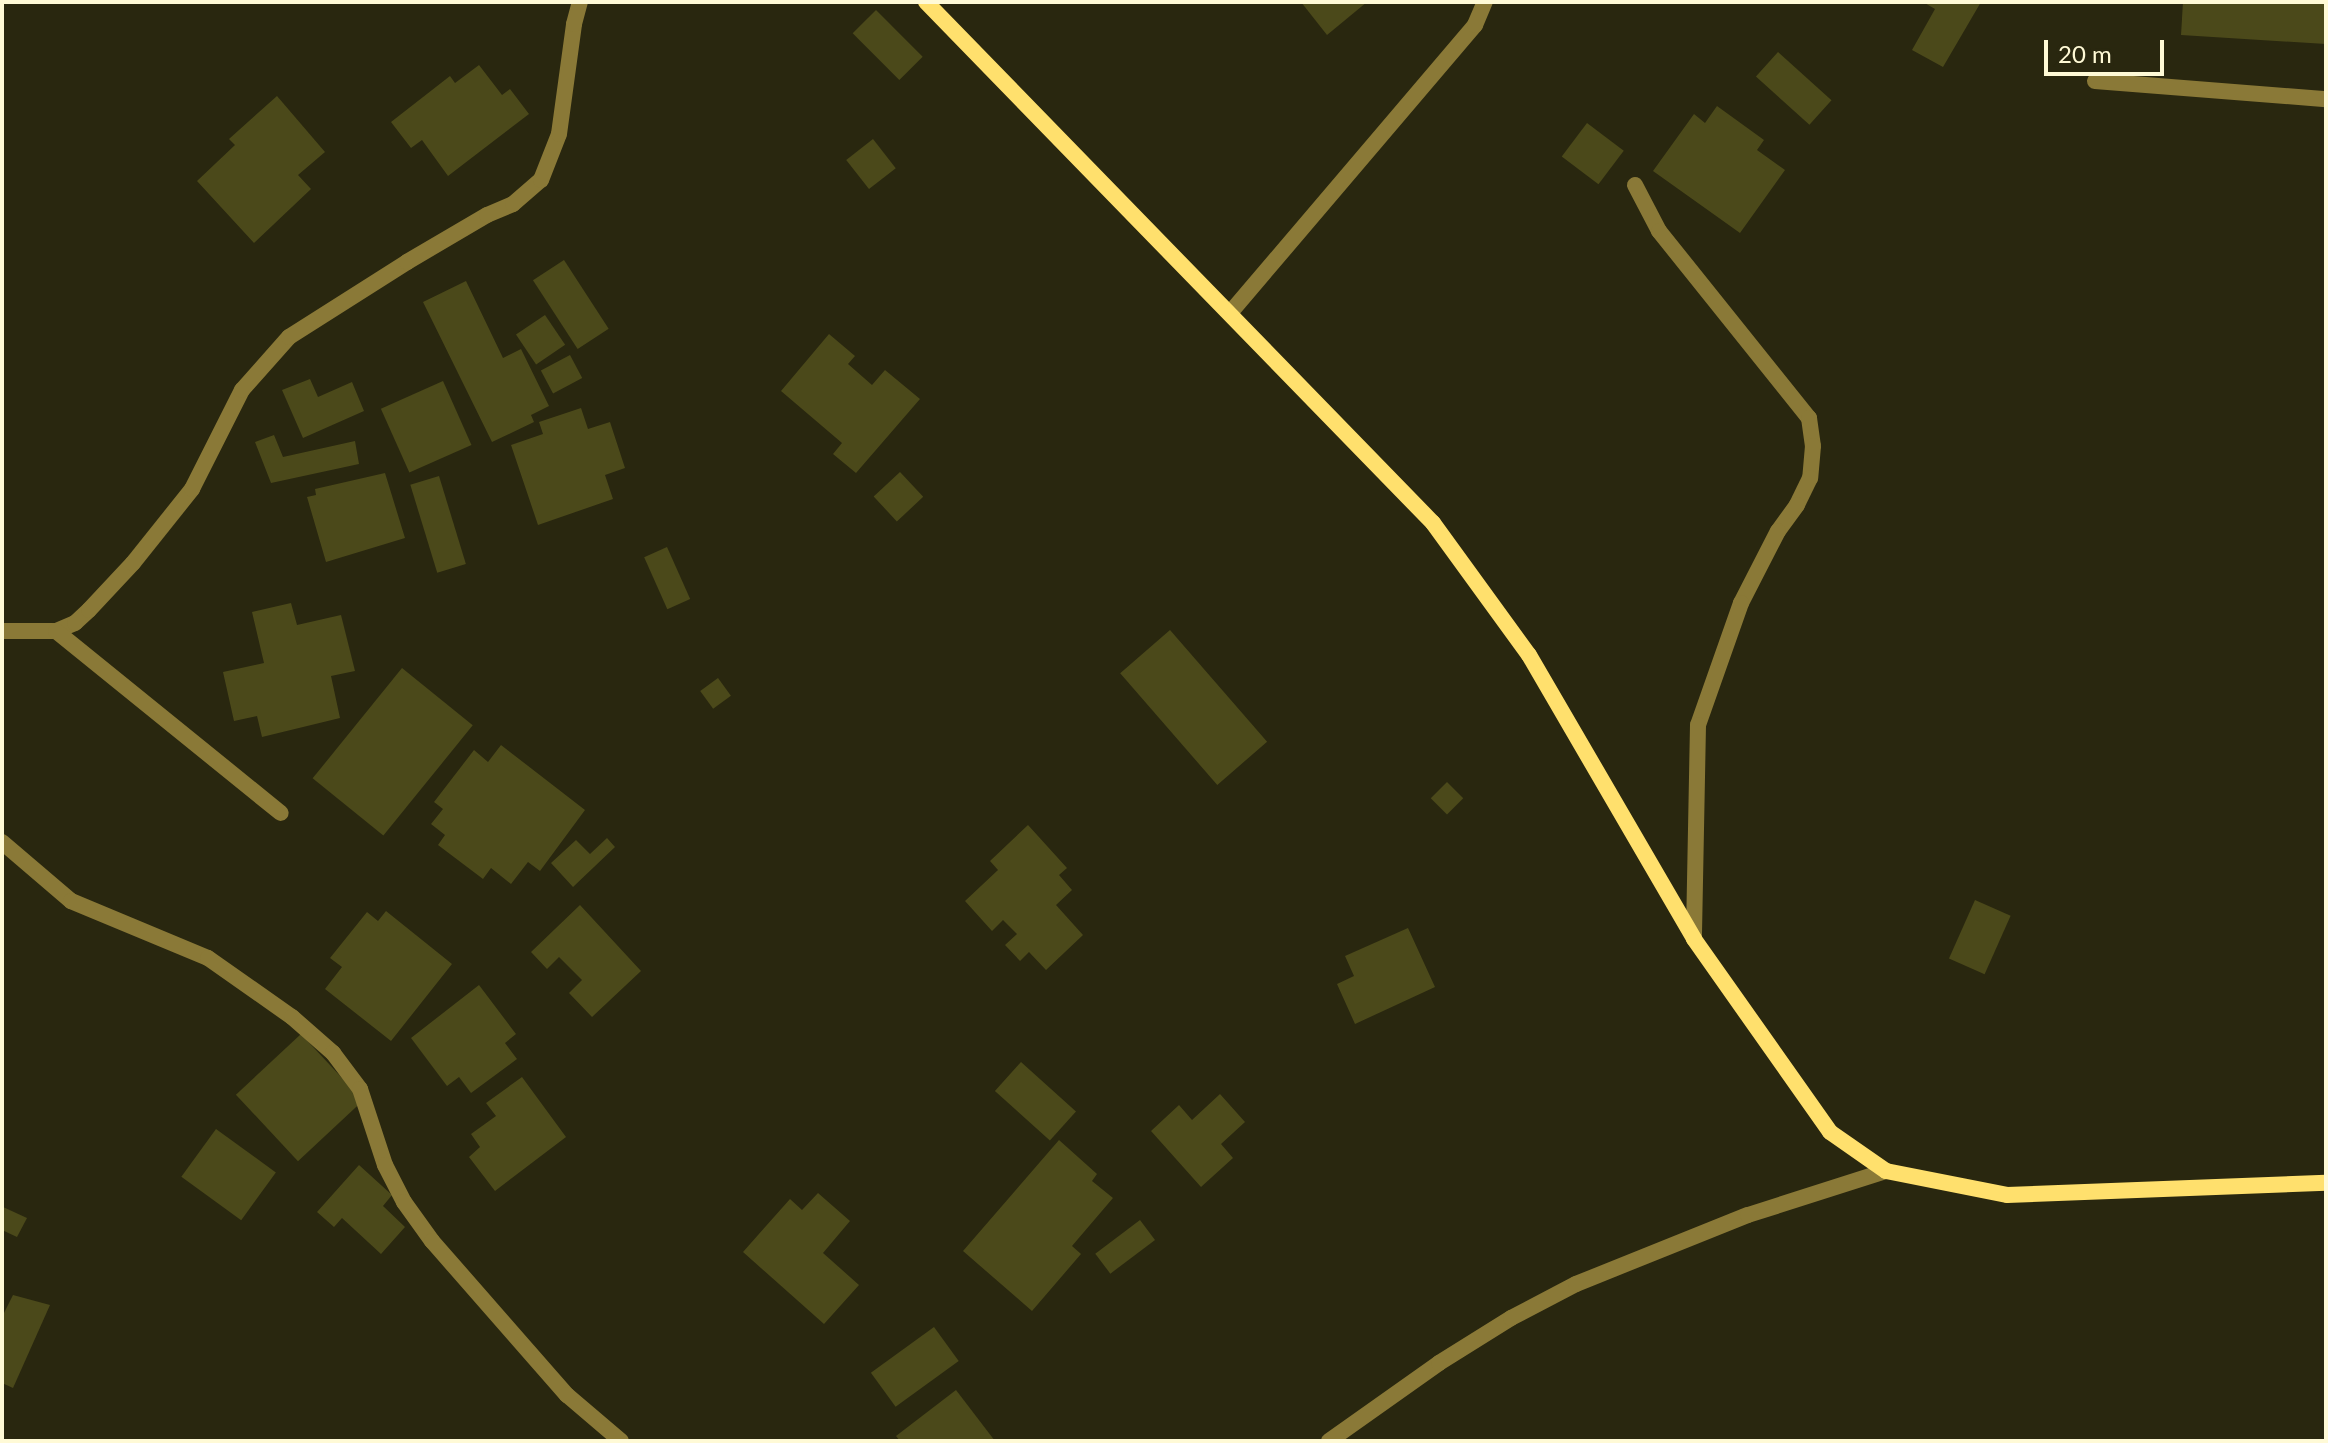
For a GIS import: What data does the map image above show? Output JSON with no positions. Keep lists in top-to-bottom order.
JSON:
{
  "scale_bar": "20 m"
}
